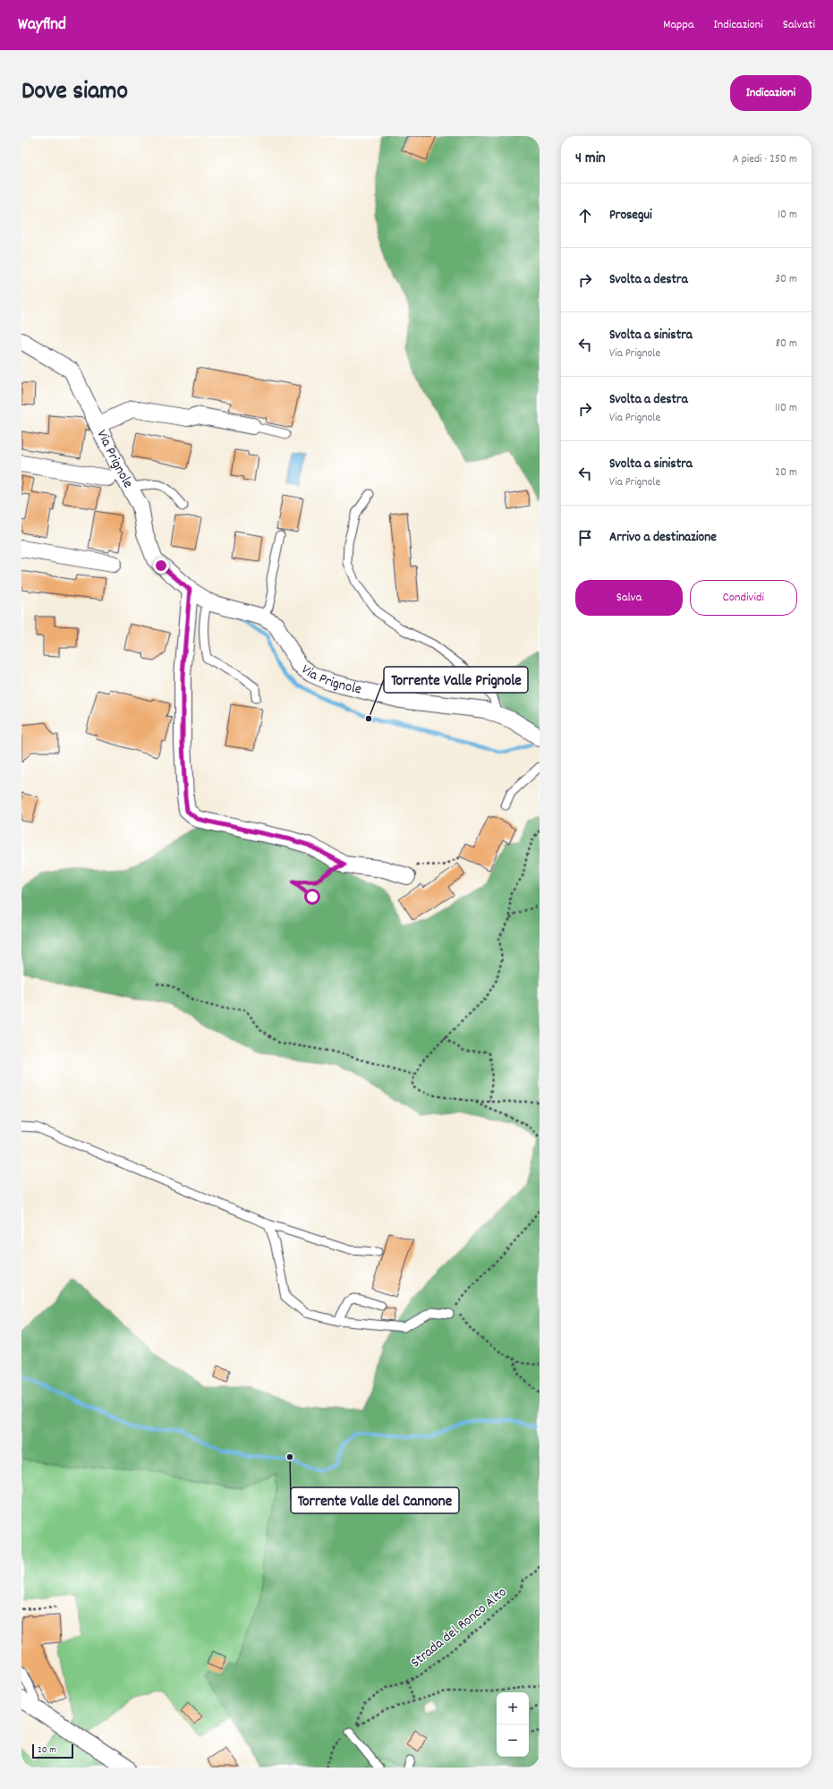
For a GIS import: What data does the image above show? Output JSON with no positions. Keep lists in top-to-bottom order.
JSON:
{
  "streets": {
    "street": ["Via Prignole"],
    "path": ["Strada del Ronco Alto"]
  },
  "places": ["Torrente Valle Prignole", "Torrente Valle del Cannone"],
  "scale_bar": "20 m",
  "page": {
    "header": "Wayfind",
    "nav": ["Mappa", "Indicazioni", "Salvati"],
    "title": "Dove siamo",
    "buttons": [
      "Indicazioni",
      ["Salva", "Condividi"]
    ],
    "heading": ["4 min", "A piedi · 250 m"],
    "list": [
      ["Prosegui", "10 m"],
      ["Svolta a destra", "30 m"],
      ["Svolta a sinistra", "Via Prignole", "80 m"],
      ["Svolta a destra", "Via Prignole", "110 m"],
      ["Svolta a sinistra", "Via Prignole", "20 m"],
      "Arrivo a destinazione"
    ],
    "map_buttons": ["+", "−"],
    "scale": "20 m"
  }
}
